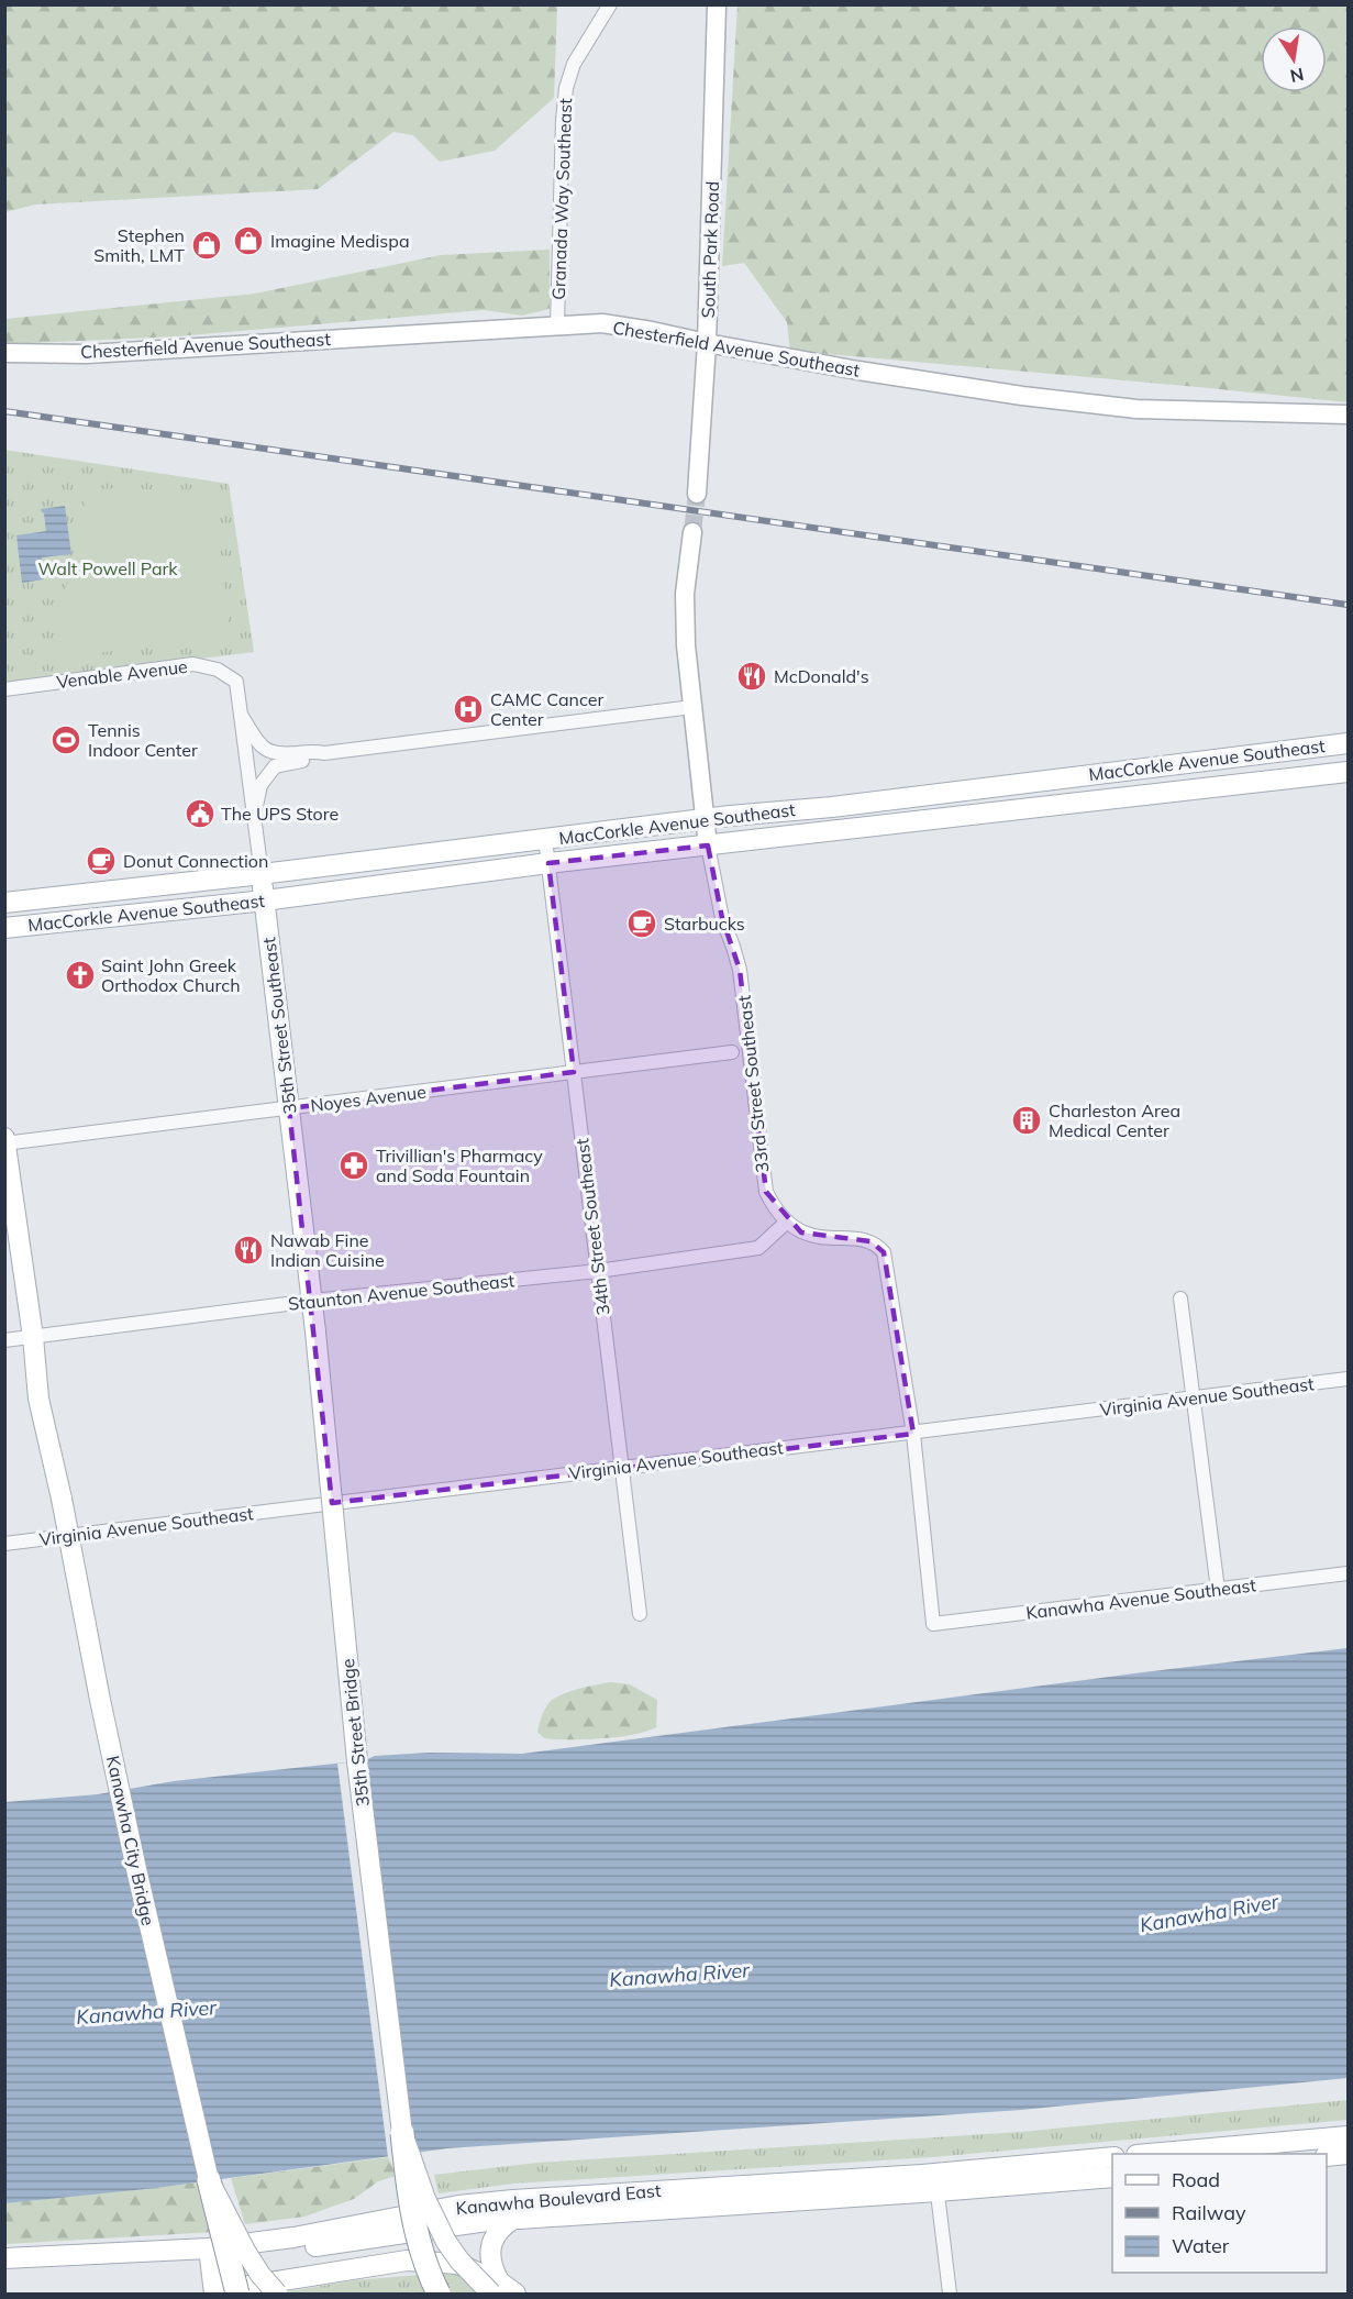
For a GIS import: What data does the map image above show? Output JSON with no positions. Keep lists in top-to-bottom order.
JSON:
{
  "streets": {
    "main road": [
      "MacCorkle Avenue Southeast",
      "35th Street Southeast",
      "35th Street Bridge",
      "Kanawha City Bridge",
      "Kanawha Boulevard East"
    ],
    "street": [
      "Granada Way Southeast",
      "South Park Road",
      "Chesterfield Avenue Southeast",
      "Venable Avenue",
      "33rd Street Southeast",
      "Noyes Avenue",
      "34th Street Southeast",
      "Staunton Avenue Southeast",
      "Virginia Avenue Southeast",
      "Kanawha Avenue Southeast"
    ]
  },
  "crossings": [
    ["Granada Way Southeast", "Chesterfield Avenue Southeast"],
    ["South Park Road", "Chesterfield Avenue Southeast"],
    ["Venable Avenue", "35th Street Southeast"],
    ["MacCorkle Avenue Southeast", "35th Street Southeast"],
    ["MacCorkle Avenue Southeast", "33rd Street Southeast"],
    ["MacCorkle Avenue Southeast", "34th Street Southeast"],
    ["35th Street Southeast", "Noyes Avenue"],
    ["35th Street Southeast", "Staunton Avenue Southeast"],
    ["35th Street Southeast", "35th Street Bridge"],
    ["33rd Street Southeast", "Staunton Avenue Southeast"],
    ["33rd Street Southeast", "Virginia Avenue Southeast"],
    ["33rd Street Southeast", "Kanawha Avenue Southeast"],
    ["Noyes Avenue", "34th Street Southeast"],
    ["Noyes Avenue", "Kanawha City Bridge"],
    ["34th Street Southeast", "Staunton Avenue Southeast"],
    ["34th Street Southeast", "Virginia Avenue Southeast"],
    ["Staunton Avenue Southeast", "Kanawha City Bridge"]
  ],
  "water": ["Kanawha River"],
  "parks": ["Walt Powell Park"],
  "places": {
    "shop": ["Imagine Medispa", "Stephen Smith, LMT"],
    "restaurant": ["McDonald's", "Nawab Fine Indian Cuisine"],
    "hospital": ["CAMC Cancer Center"],
    "sports": ["Tennis Indoor Center"],
    "public building": ["The UPS Store"],
    "cafe": ["Donut Connection", "Starbucks"],
    "church": ["Saint John Greek Orthodox Church"],
    "building": ["Charleston Area Medical Center"],
    "pharmacy": ["Trivillian's Pharmacy and Soda Fountain"]
  },
  "legend": ["Road", "Railway", "Water"],
  "north": "bottom"
}
